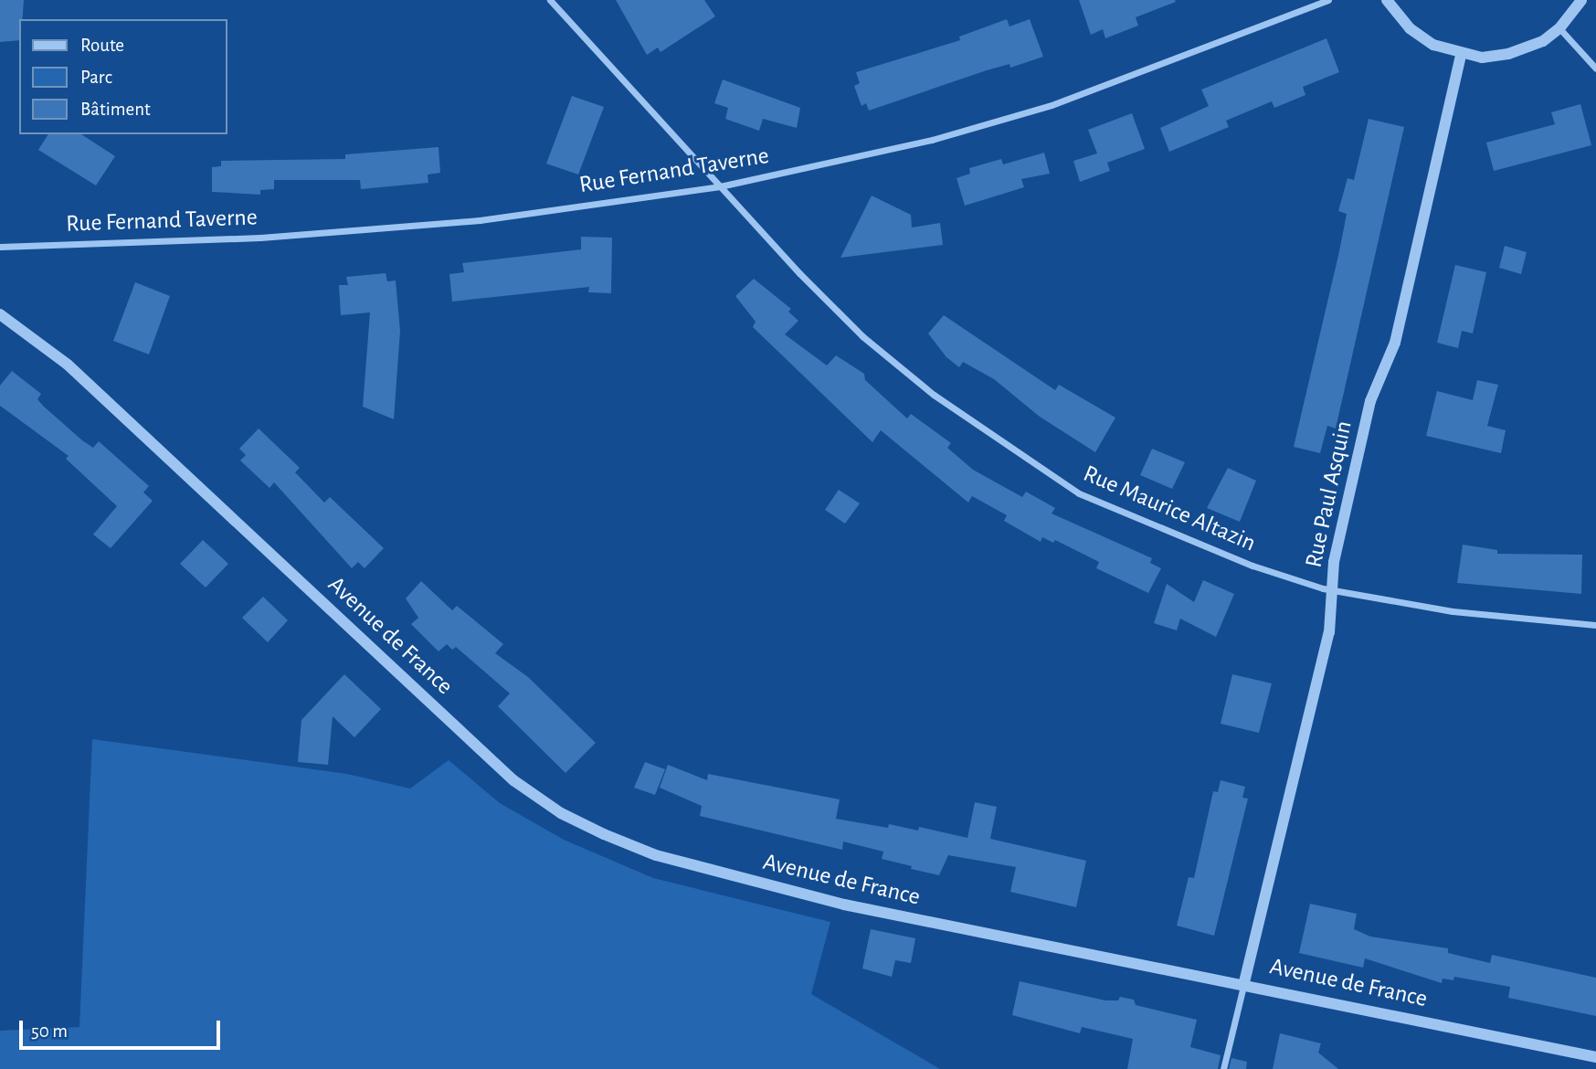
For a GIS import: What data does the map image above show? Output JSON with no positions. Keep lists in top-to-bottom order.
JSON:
{
  "streets": {
    "street": [
      "Rue Fernand Taverne",
      "Rue Paul Asquin",
      "Rue Maurice Altazin",
      "Avenue de France"
    ]
  },
  "crossings": [
    ["Rue Fernand Taverne", "Rue Maurice Altazin"],
    ["Rue Paul Asquin", "Rue Maurice Altazin"],
    ["Rue Paul Asquin", "Avenue de France"]
  ],
  "legend": ["Route", "Parc", "Bâtiment"],
  "scale_bar": "50 m"
}
